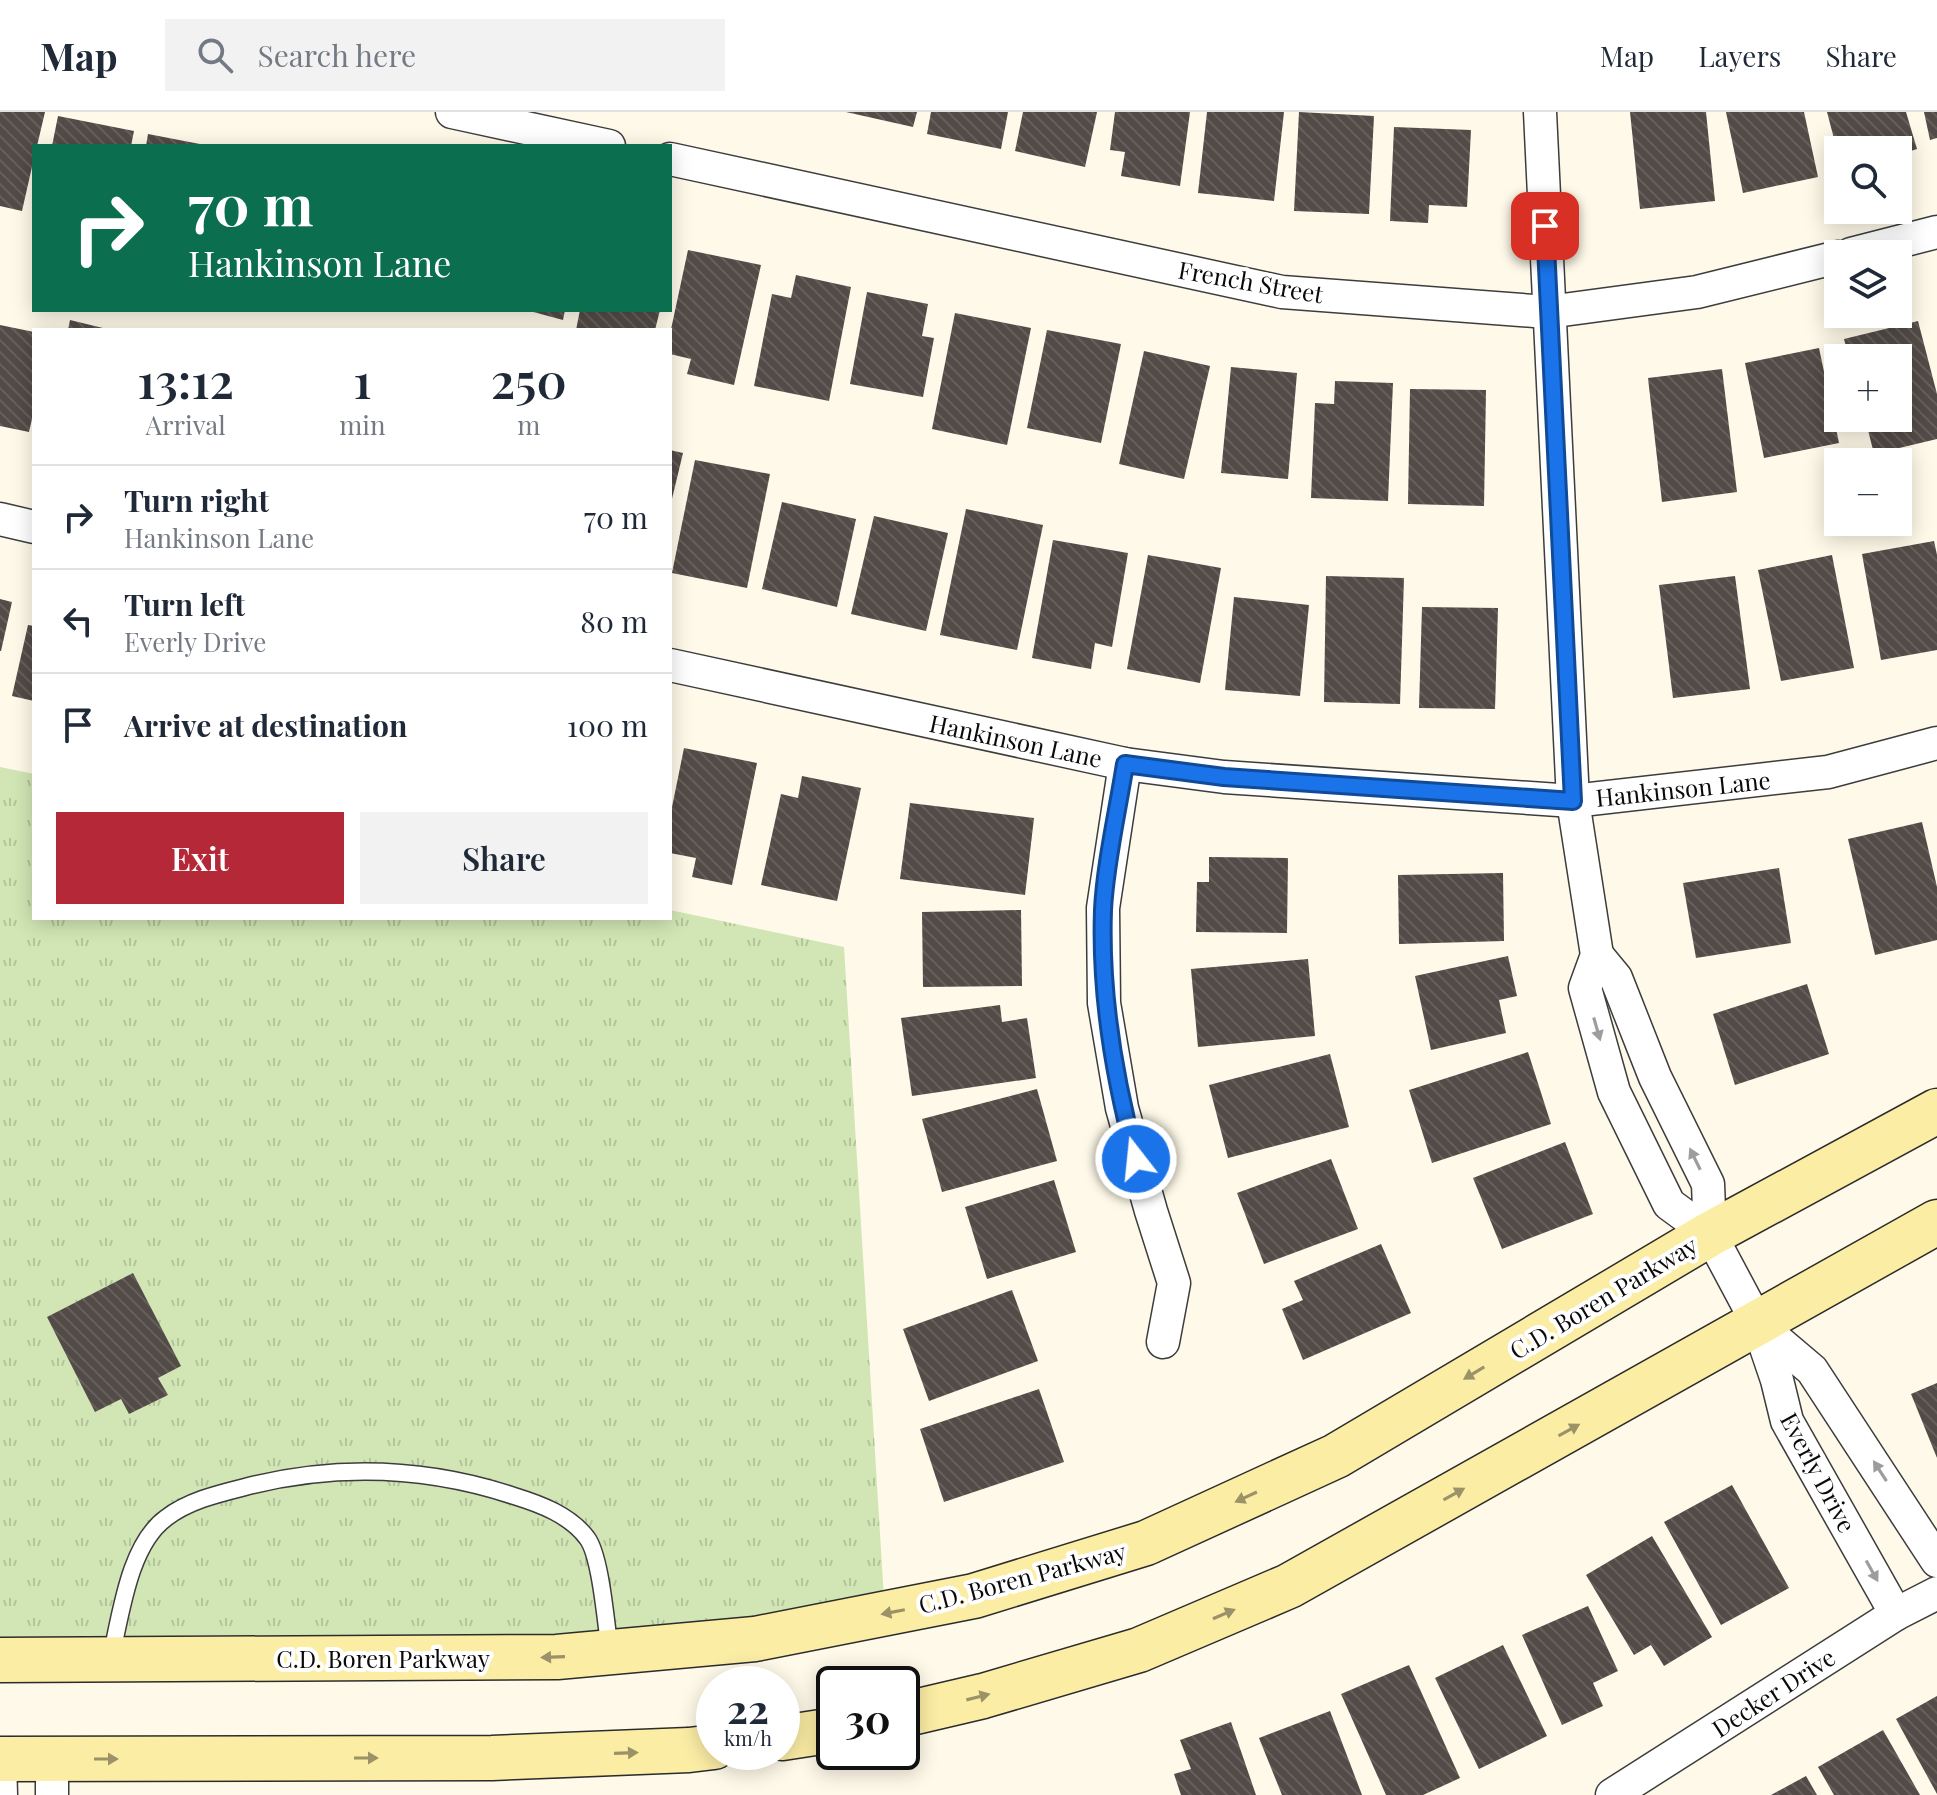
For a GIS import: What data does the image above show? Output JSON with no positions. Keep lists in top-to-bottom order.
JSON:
{
  "streets": {
    "street": [
      "French Street",
      "Hankinson Lane",
      "C.D. Boren Parkway",
      "Everly Drive",
      "Decker Drive"
    ]
  },
  "crossings": [
    ["French Street", "Everly Drive"],
    ["Hankinson Lane", "Everly Drive"],
    ["C.D. Boren Parkway", "Everly Drive"],
    ["Everly Drive", "Decker Drive"]
  ],
  "page": {
    "header": "Map",
    "search": "Search here",
    "nav": ["Map", "Layers", "Share"],
    "map_buttons": ["+", "−"],
    "turn": ["70 m", "Hankinson Lane"],
    "eta": [
      "13:12",
      "Arrival",
      "1",
      "min",
      "250",
      "m"
    ],
    "list": [
      {
        "name": "Turn right",
        "note": "Hankinson Lane",
        "value": "70 m"
      },
      {
        "name": "Turn left",
        "note": "Everly Drive",
        "value": "80 m"
      },
      {
        "name": "Arrive at destination",
        "value": "100 m"
      }
    ],
    "buttons": ["Exit", "Share"],
    "speed": "22 km/h",
    "limit": "30"
  }
}
